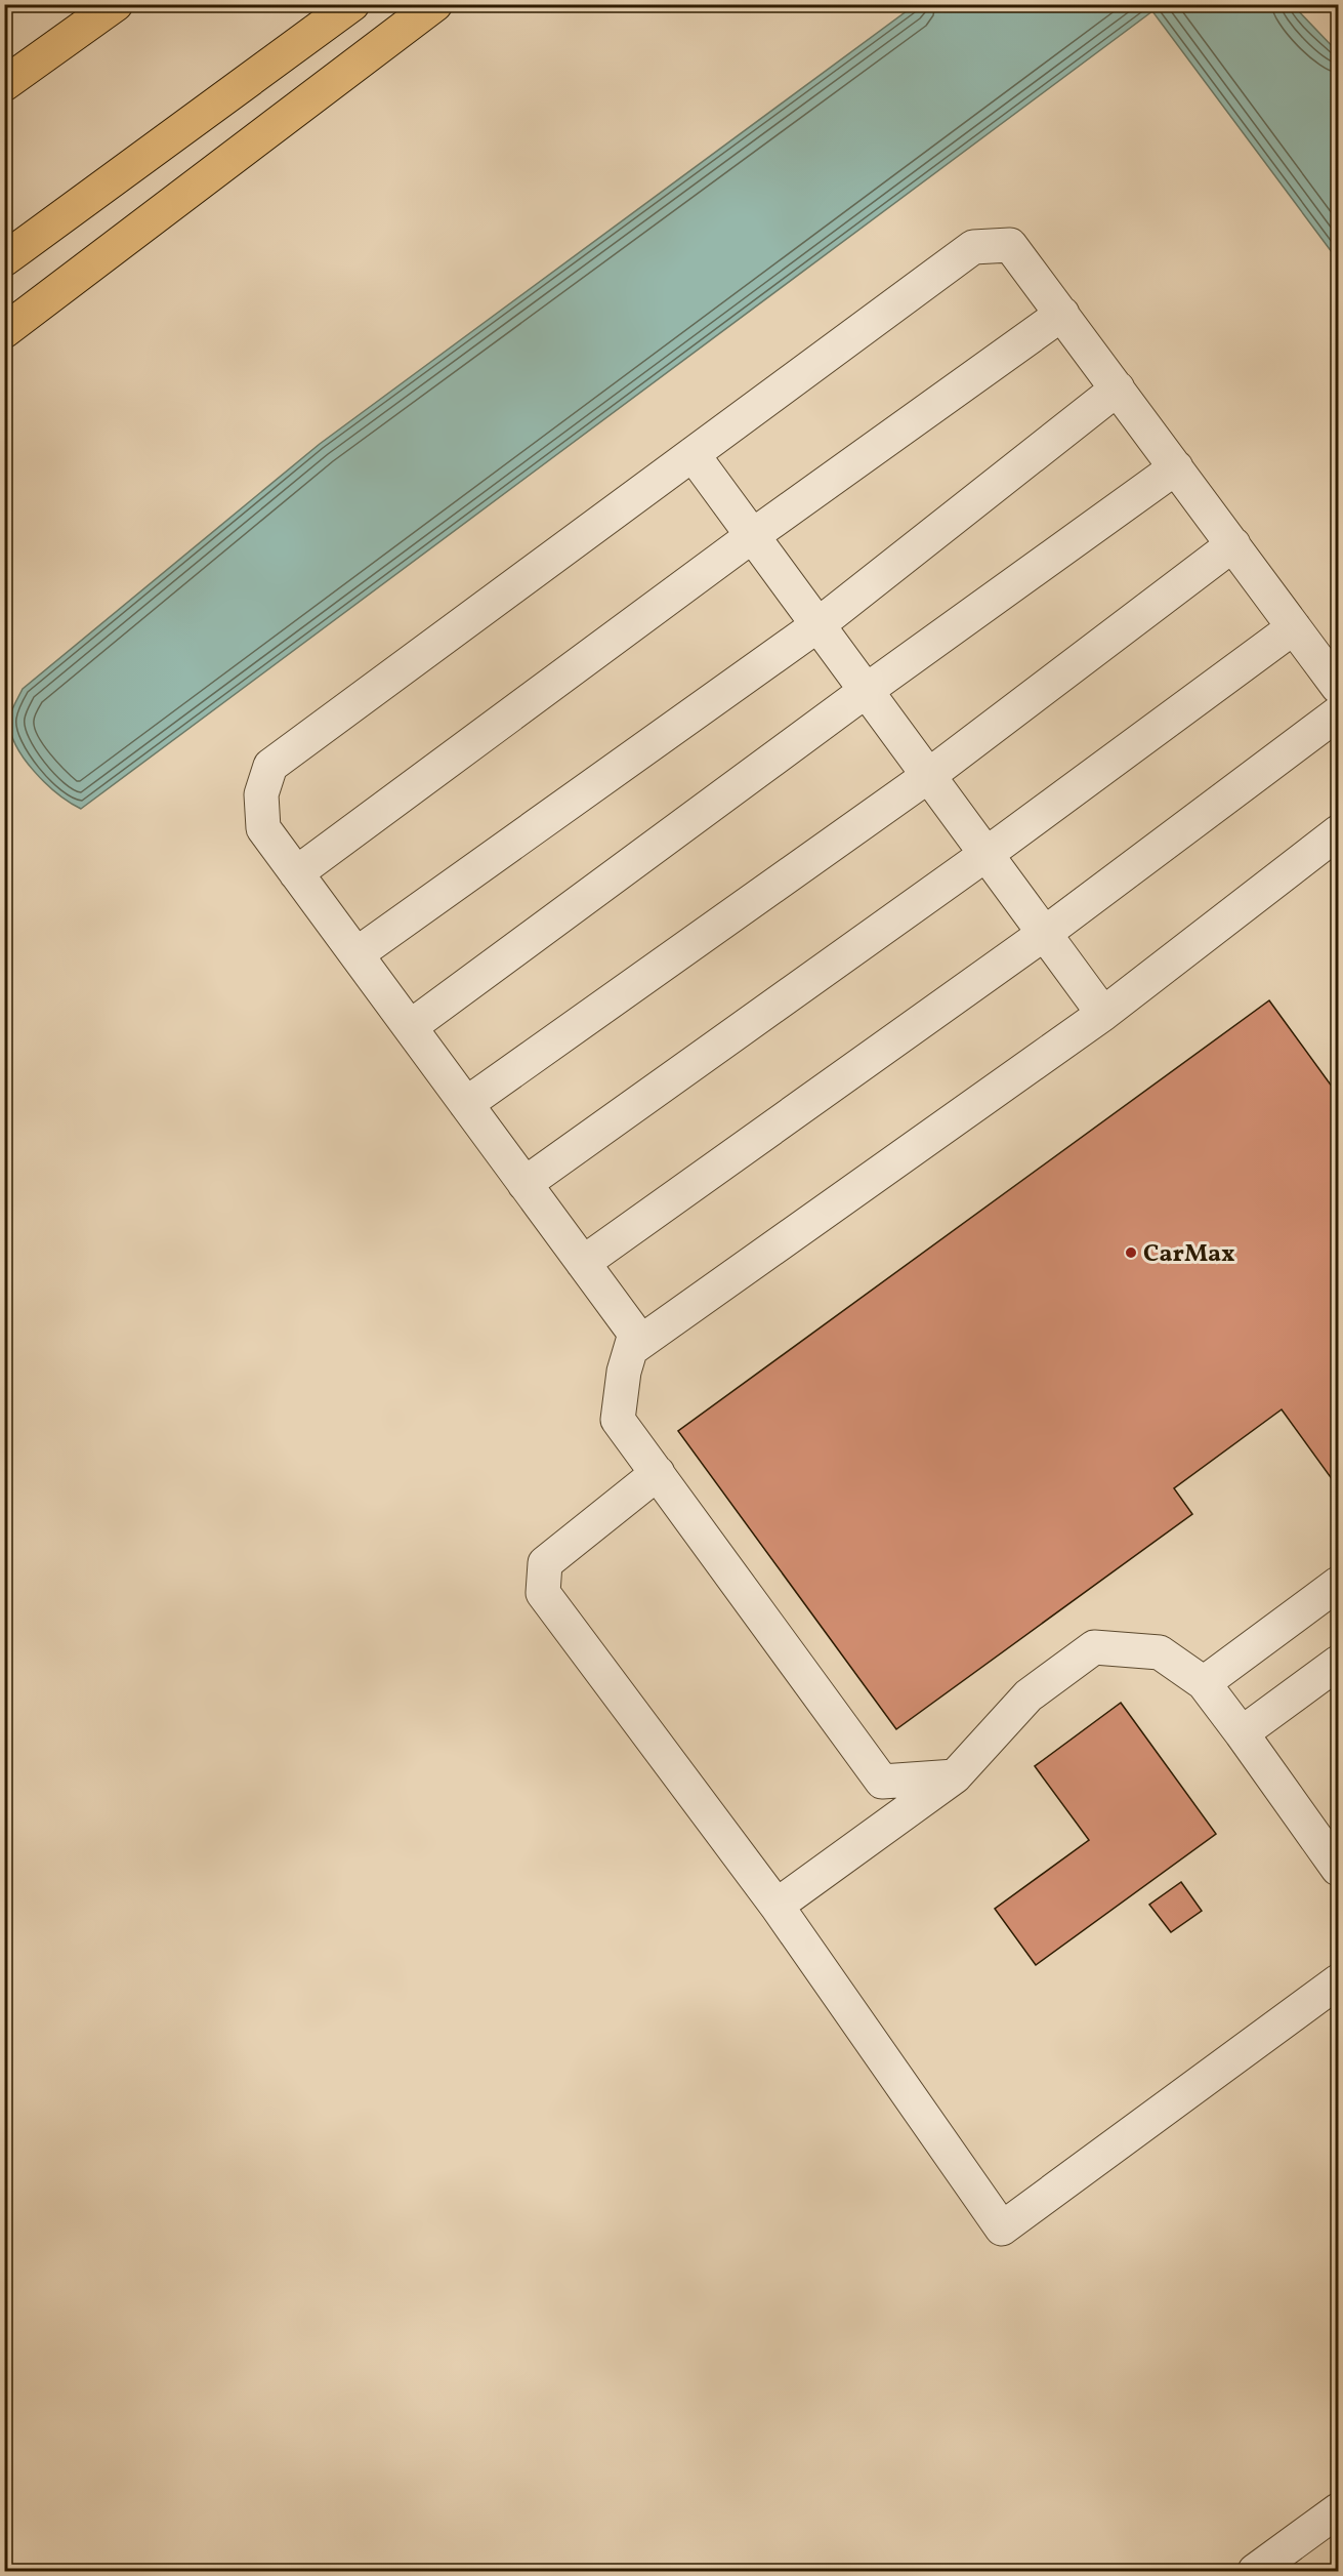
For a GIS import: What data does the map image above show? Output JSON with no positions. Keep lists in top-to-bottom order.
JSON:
{
  "places": ["CarMax"]
}
